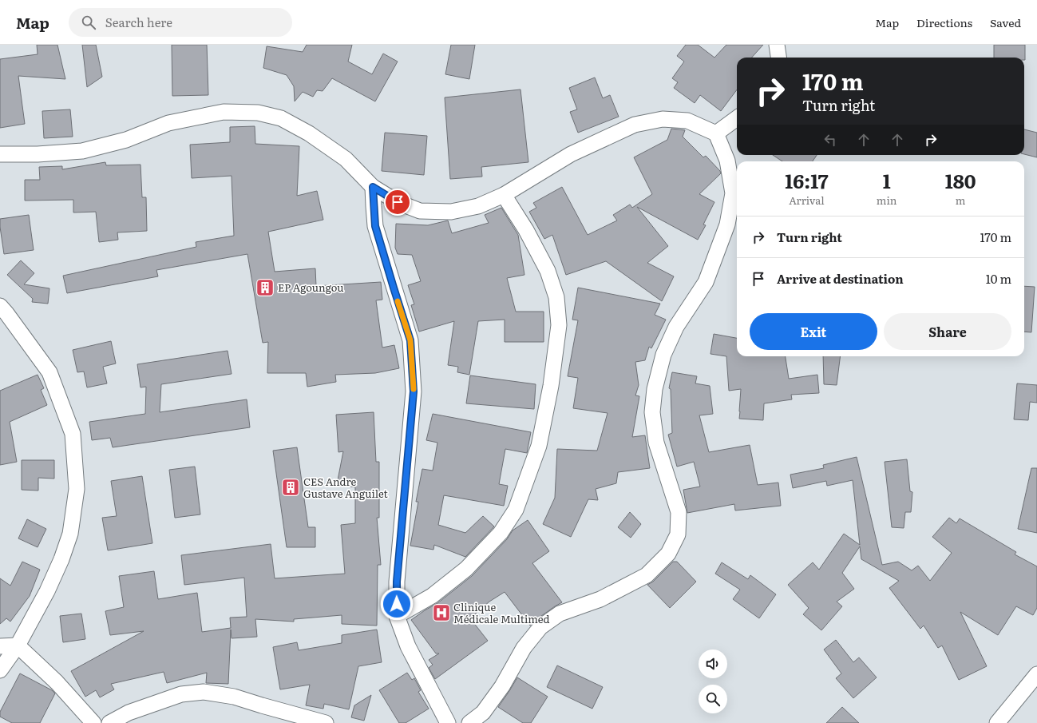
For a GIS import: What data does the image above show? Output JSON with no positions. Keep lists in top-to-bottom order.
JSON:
{
  "places": {
    "building": ["EP Agoungou", "CES Andre Gustave Anguilet"],
    "hospital": ["Clinique Médicale Multimed"]
  },
  "page": {
    "header": "Map",
    "search": "Search here",
    "nav": ["Map", "Directions", "Saved"],
    "turn": ["170 m", "Turn right"],
    "eta": [
      "16:17",
      "Arrival",
      "1",
      "min",
      "180",
      "m"
    ],
    "list": [
      {
        "name": "Turn right",
        "value": "170 m"
      },
      {
        "name": "Arrive at destination",
        "value": "10 m"
      }
    ],
    "buttons": ["Exit", "Share"]
  }
}
